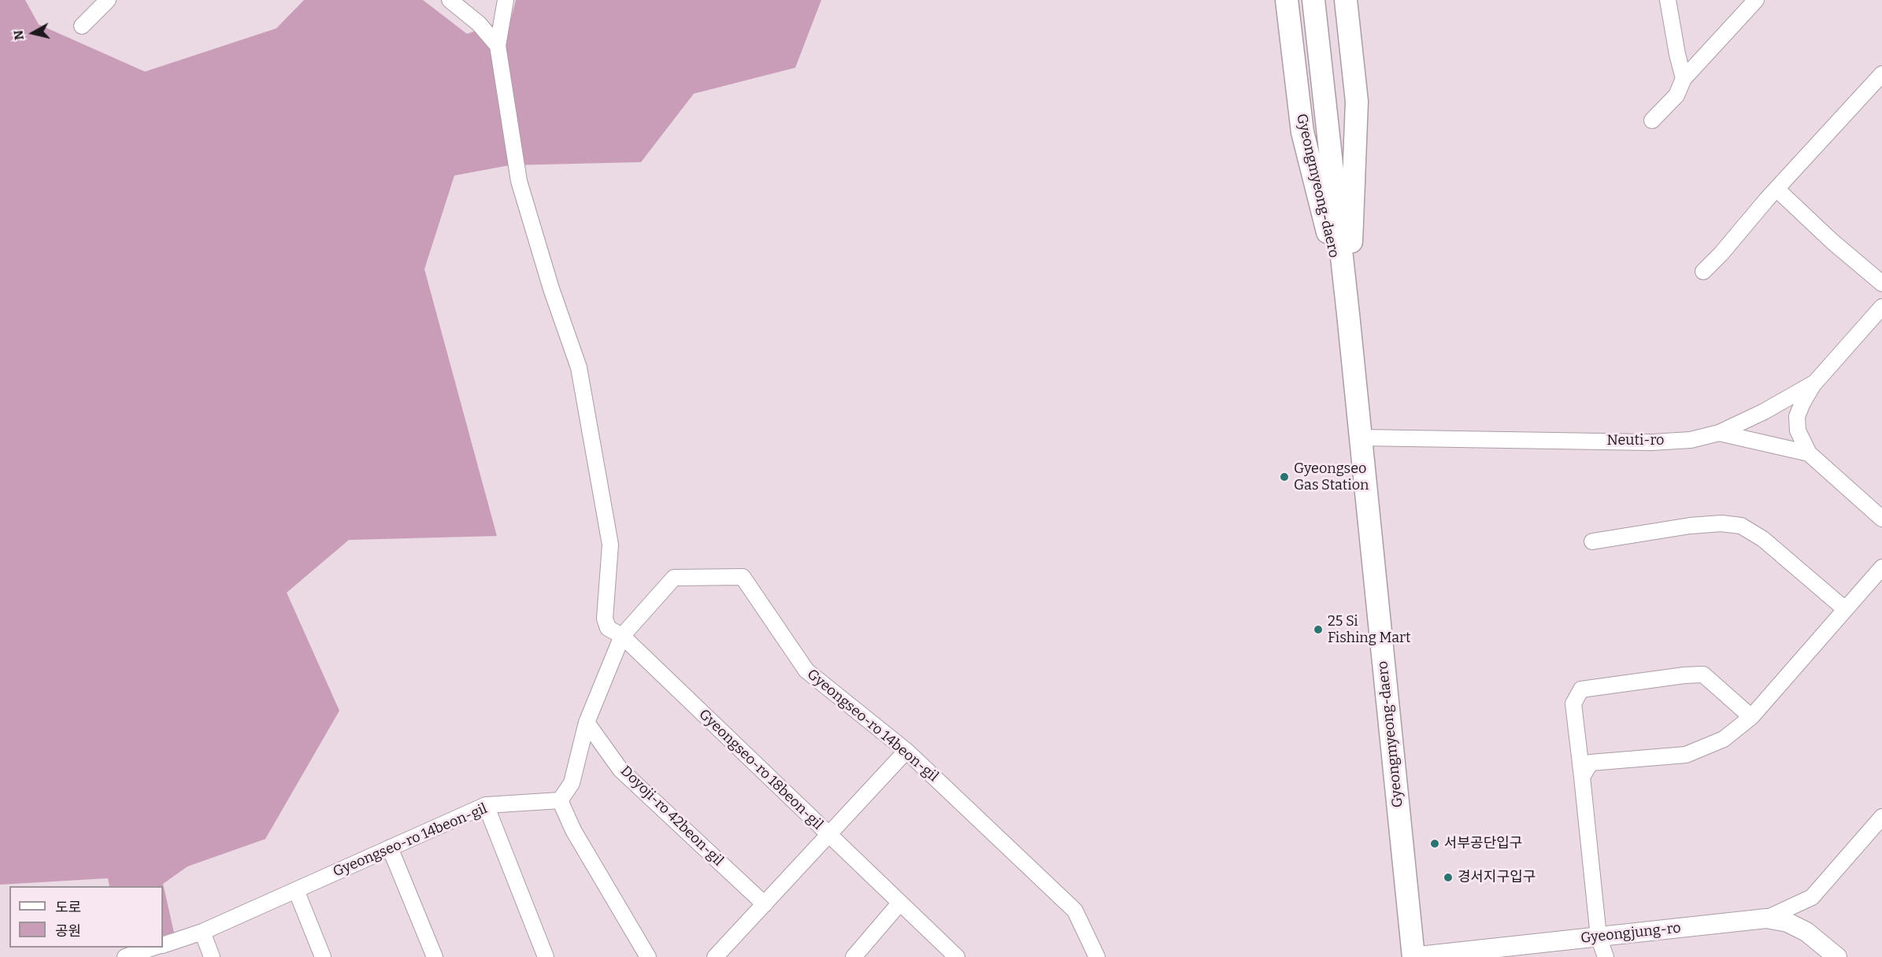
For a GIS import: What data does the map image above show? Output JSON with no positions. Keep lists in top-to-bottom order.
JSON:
{
  "streets": {
    "main road": ["Gyeongmyeong-daero"],
    "street": [
      "Neuti-ro",
      "Gyeongseo-ro 14beon-gil",
      "Gyeongseo-ro 18beon-gil",
      "Doyoji-ro 42beon-gil",
      "Gyeongjung-ro"
    ]
  },
  "crossings": [
    ["Gyeongmyeong-daero", "Neuti-ro"],
    ["Gyeongmyeong-daero", "Gyeongjung-ro"],
    ["Gyeongseo-ro 14beon-gil", "Gyeongseo-ro 18beon-gil"],
    ["Gyeongseo-ro 14beon-gil", "Doyoji-ro 42beon-gil"]
  ],
  "places": [
    "Gyeongseo Gas Station",
    "25 Si Fishing Mart",
    "서부공단입구",
    "경서지구입구"
  ],
  "legend": ["도로", "공원"],
  "north": "left"
}
